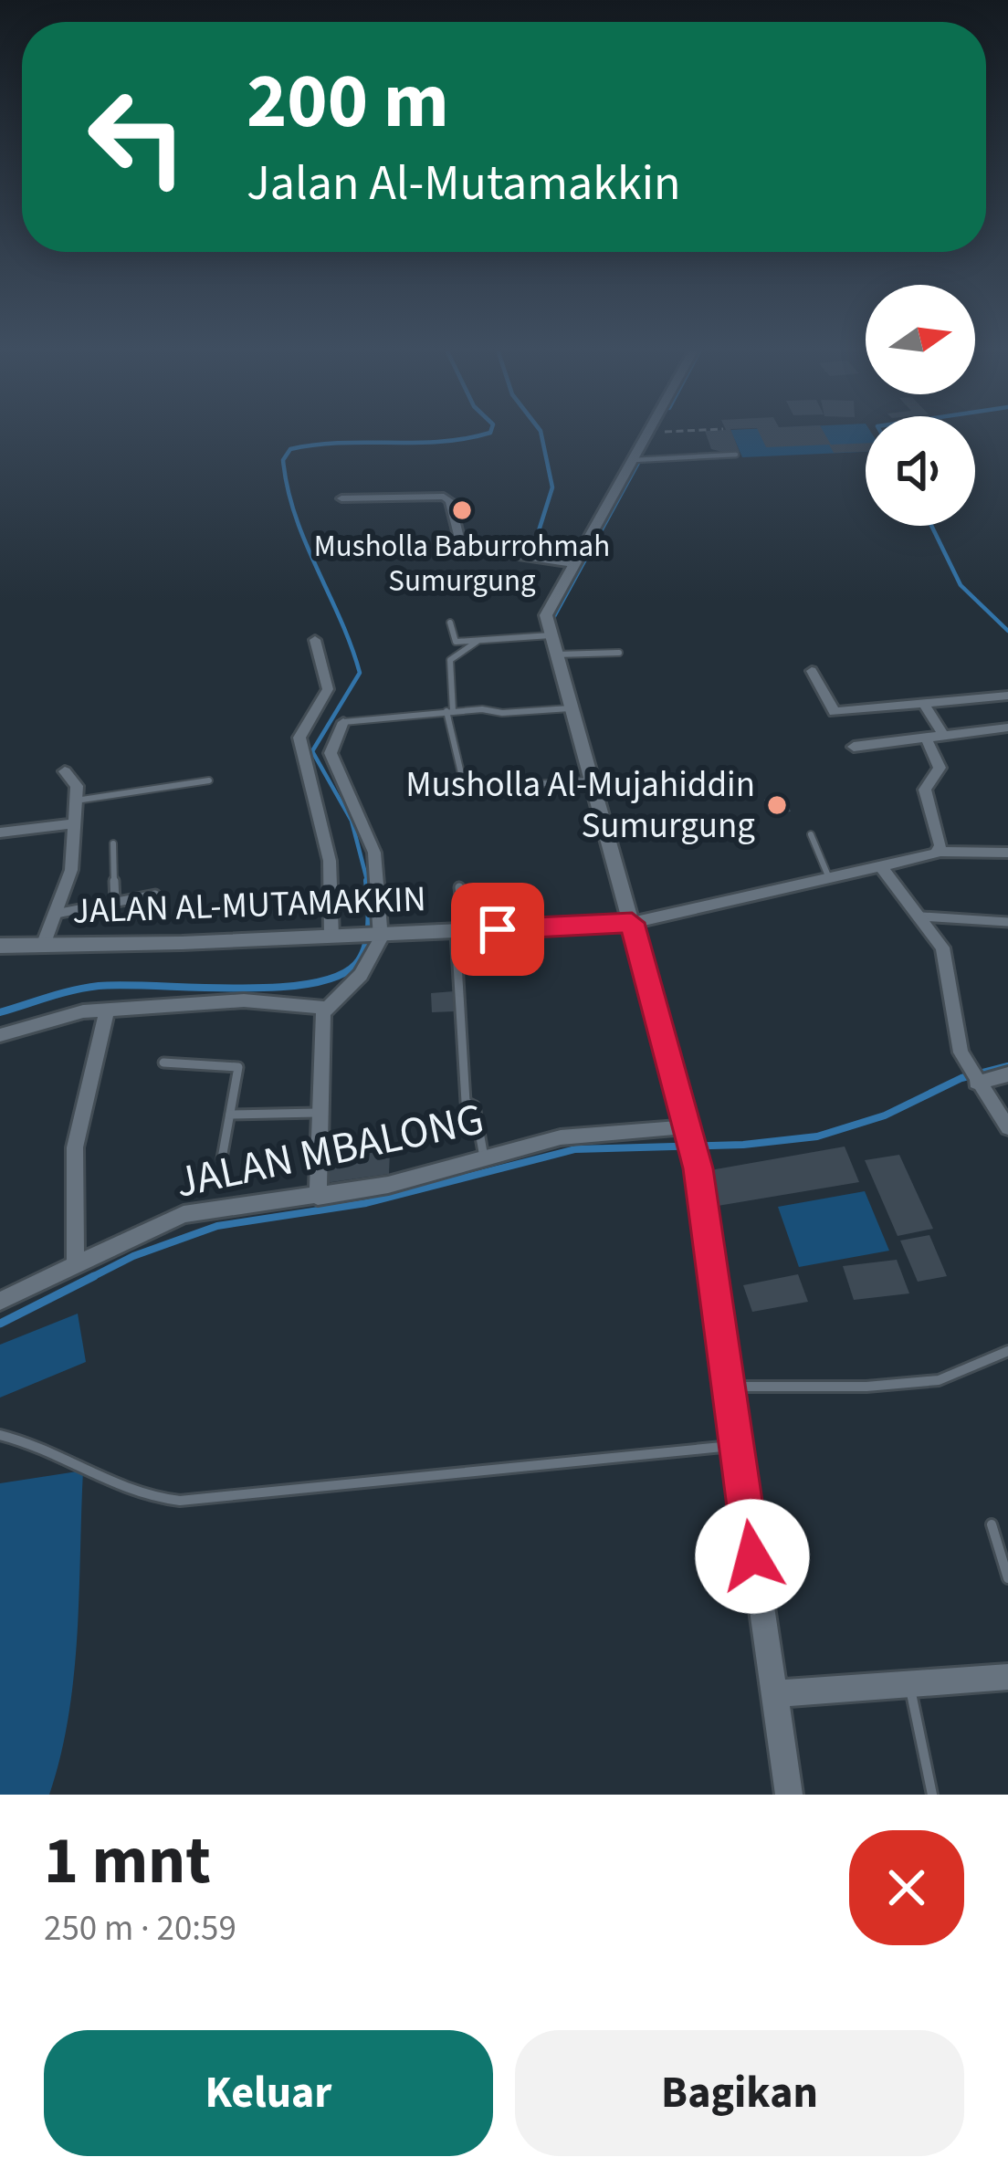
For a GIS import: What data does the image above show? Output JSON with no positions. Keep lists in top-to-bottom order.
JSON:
{
  "streets": {
    "street": ["JALAN AL-MUTAMAKKIN", "JALAN MBALONG"]
  },
  "places": ["Musholla Baburrohmah Sumurgung", "Musholla Al-Mujahiddin Sumurgung"],
  "north": "right",
  "page": {
    "turn": ["200 m", "Jalan Al-Mutamakkin"],
    "heading": ["1 mnt", "250 m · 20:59"],
    "buttons": ["Keluar", "Bagikan"]
  }
}
